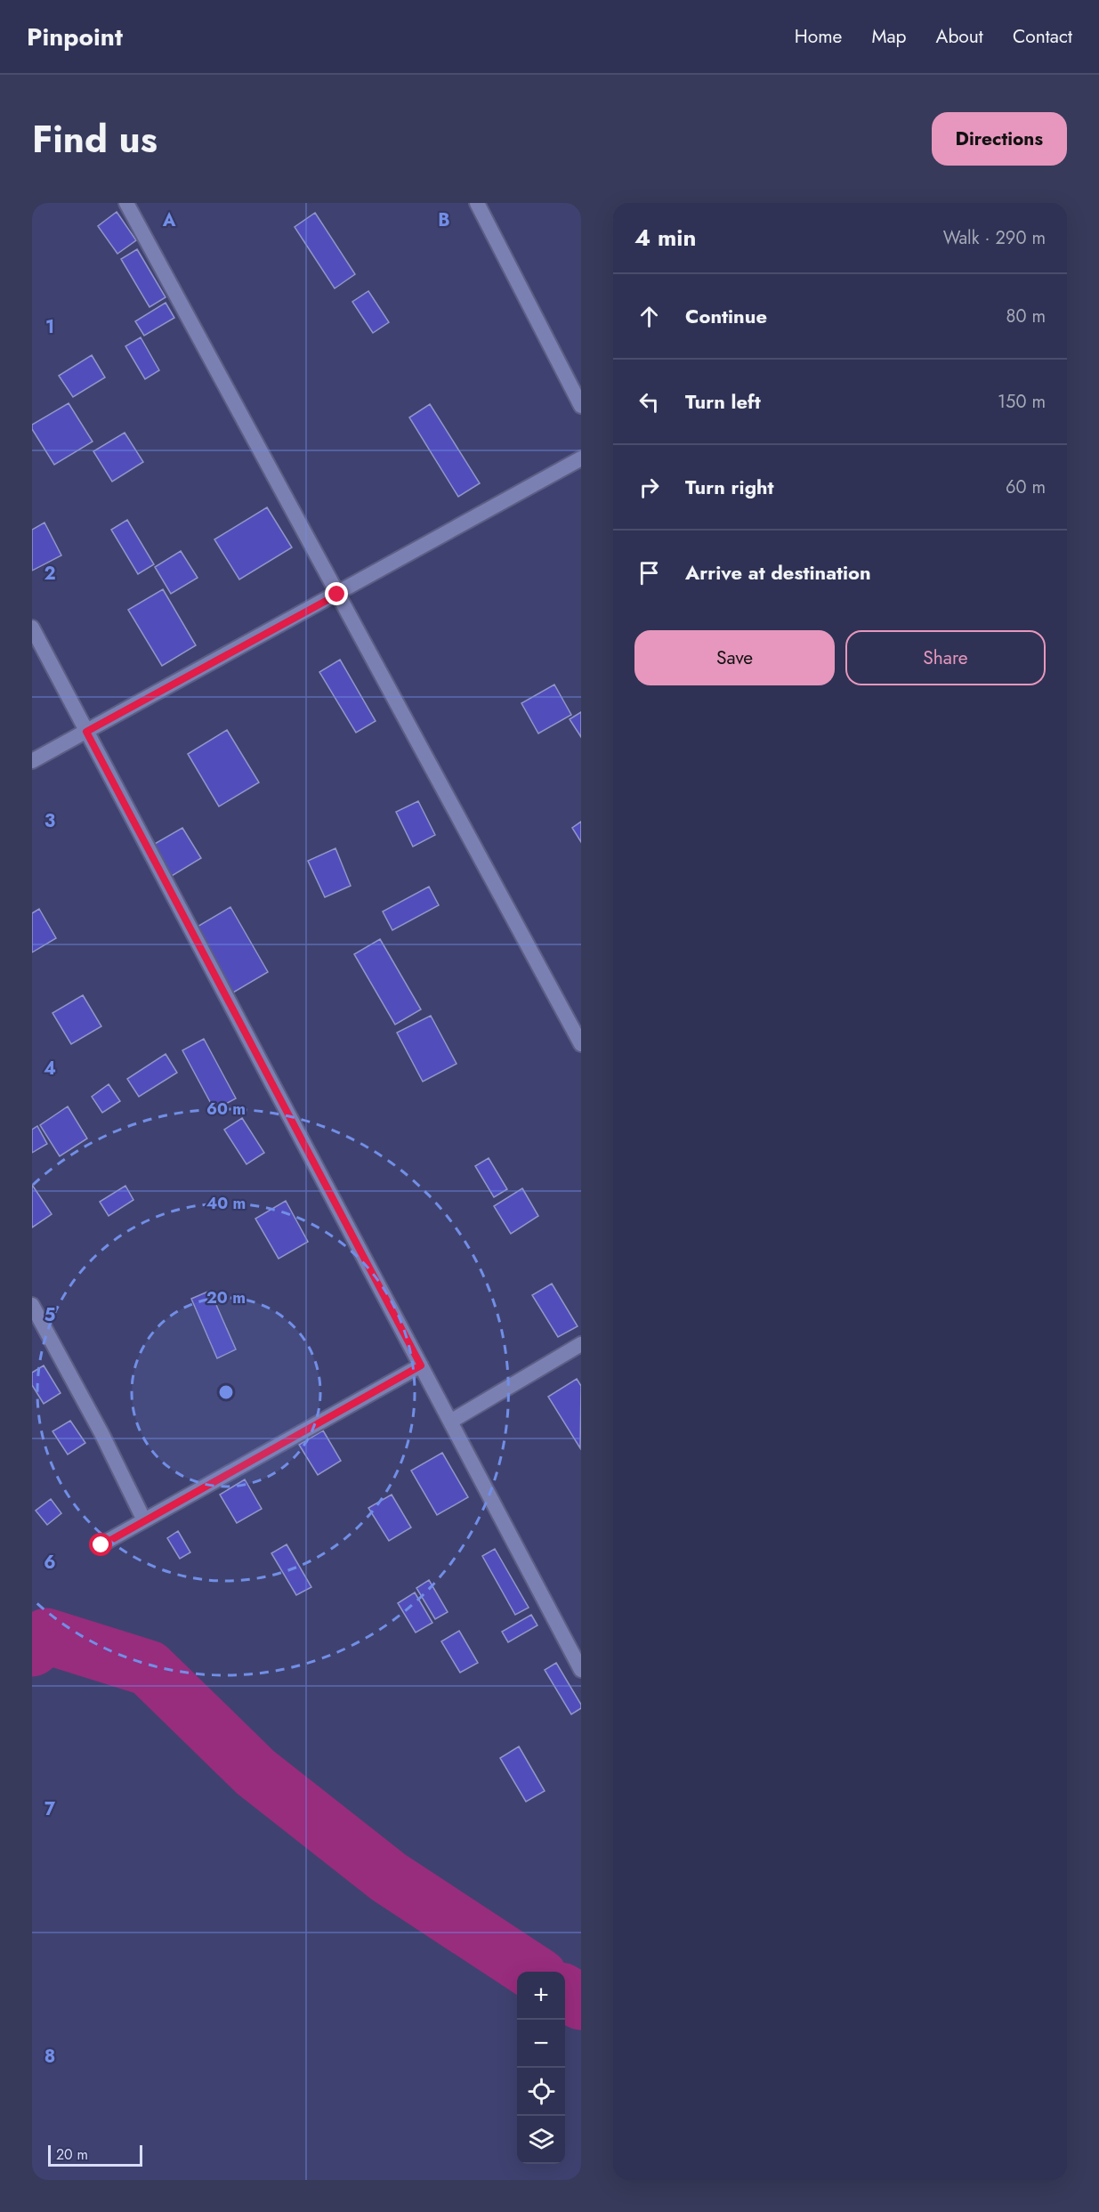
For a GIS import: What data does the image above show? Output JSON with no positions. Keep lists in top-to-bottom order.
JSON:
{
  "scale_bar": "20 m",
  "page": {
    "header": "Pinpoint",
    "nav": [
      "Home",
      "Map",
      "About",
      "Contact"
    ],
    "title": "Find us",
    "buttons": [
      "Directions",
      ["Save", "Share"]
    ],
    "heading": ["4 min", "Walk · 290 m"],
    "list": [
      ["Continue", "80 m"],
      ["Turn left", "150 m"],
      ["Turn right", "60 m"],
      "Arrive at destination"
    ],
    "map_buttons": ["+", "−"],
    "scale": "20 m"
  },
  "grid": {
    "columns": ["A", "B"],
    "rows": [
      "1",
      "2",
      "3",
      "4",
      "5",
      "6",
      "7",
      "8"
    ]
  },
  "rings": ["60 m", "40 m", "20 m"]
}
